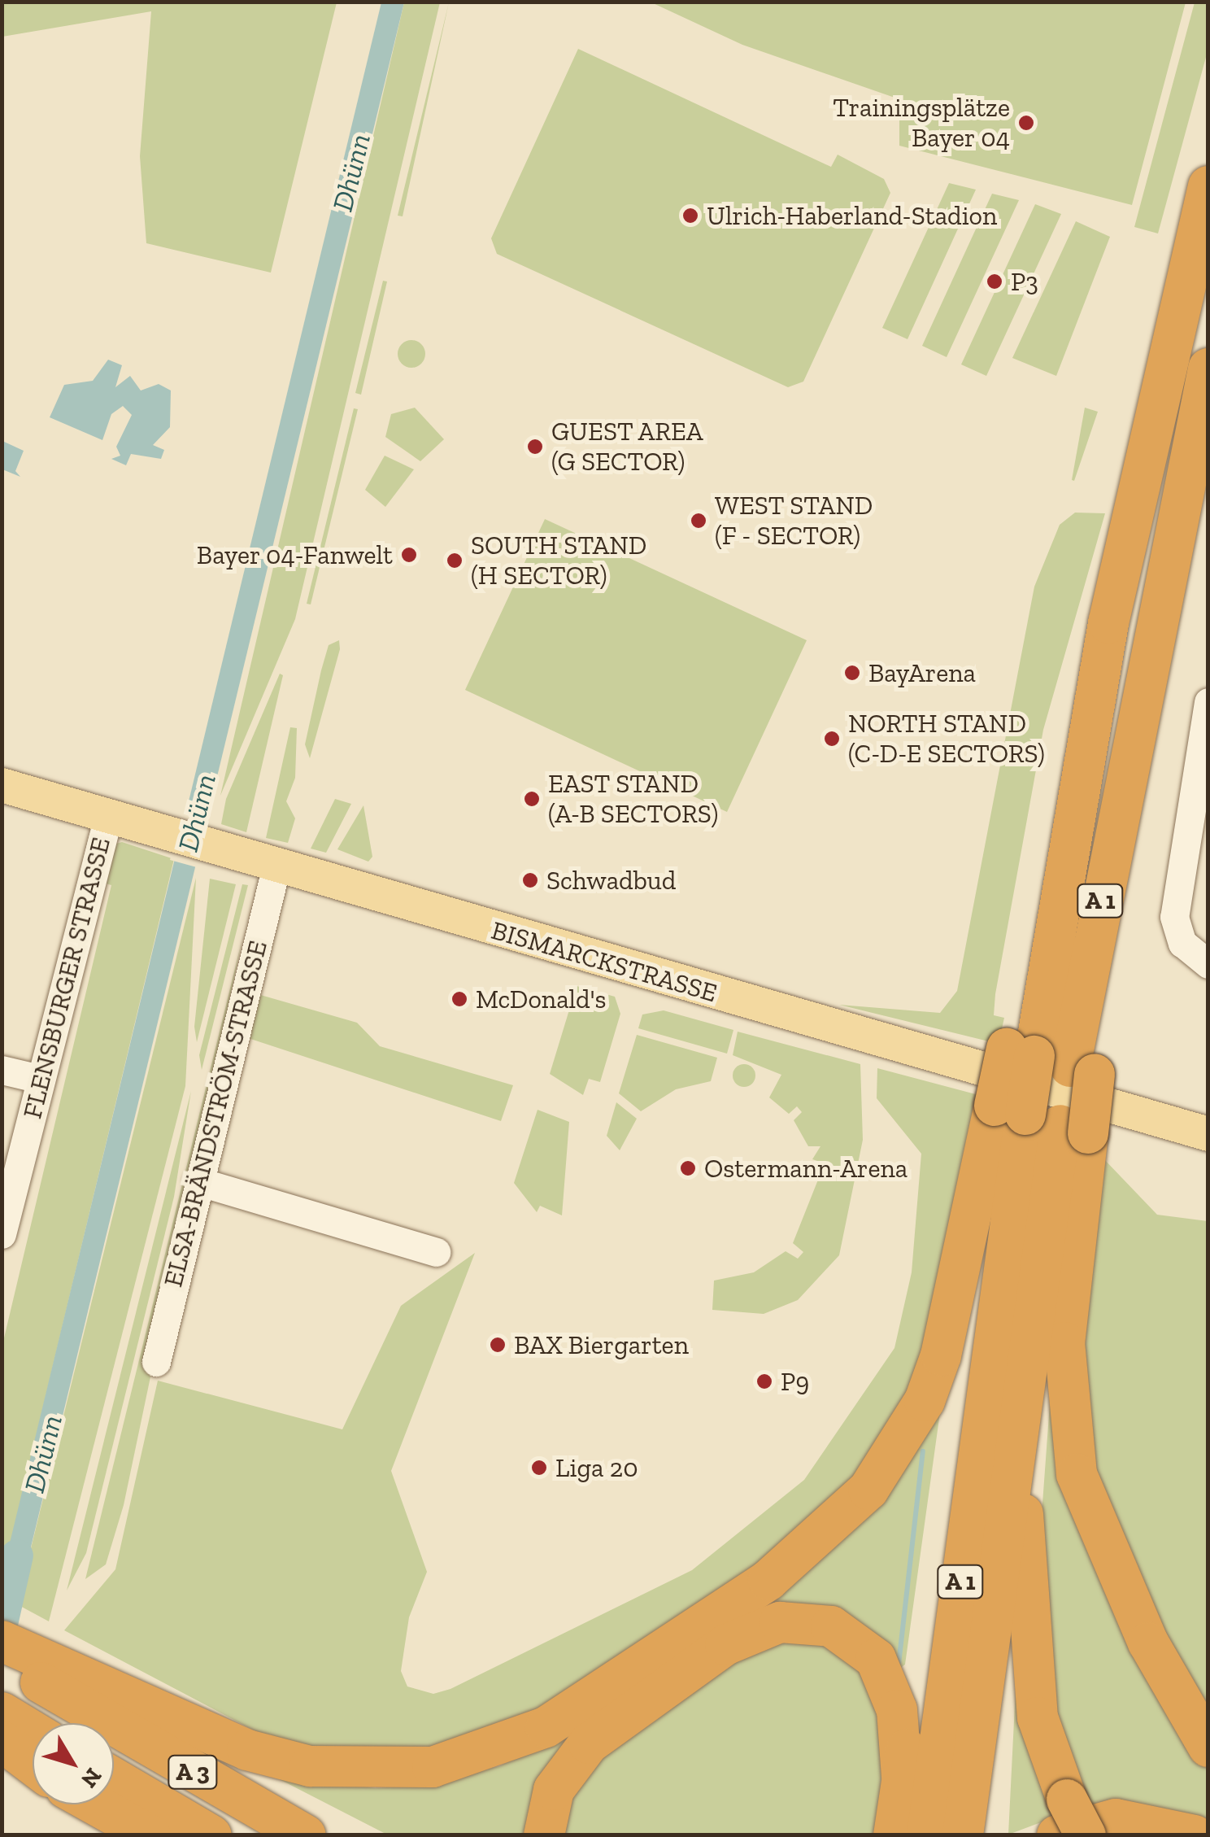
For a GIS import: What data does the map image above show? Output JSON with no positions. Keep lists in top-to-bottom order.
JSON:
{
  "streets": {
    "highway": ["A 1", "A 3"],
    "main road": ["BISMARCKSTRASSE"],
    "street": ["FLENSBURGER STRASSE", "ELSA-BRÄNDSTRÖM-STRASSE"]
  },
  "crossings": [
    ["BISMARCKSTRASSE", "FLENSBURGER STRASSE"],
    ["BISMARCKSTRASSE", "ELSA-BRÄNDSTRÖM-STRASSE"]
  ],
  "water": ["Dhünn"],
  "places": [
    "Trainingsplätze Bayer 04",
    "Ulrich-Haberland-Stadion",
    "P3",
    "GUEST AREA (G SECTOR)",
    "WEST STAND (F - SECTOR)",
    "Bayer 04-Fanwelt",
    "SOUTH STAND (H SECTOR)",
    "BayArena",
    "NORTH STAND (C-D-E SECTORS)",
    "EAST STAND (A-B SECTORS)",
    "Schwadbud",
    "McDonald's",
    "Ostermann-Arena",
    "BAX Biergarten",
    "P9",
    "Liga 20"
  ],
  "north": "bottom right"
}
